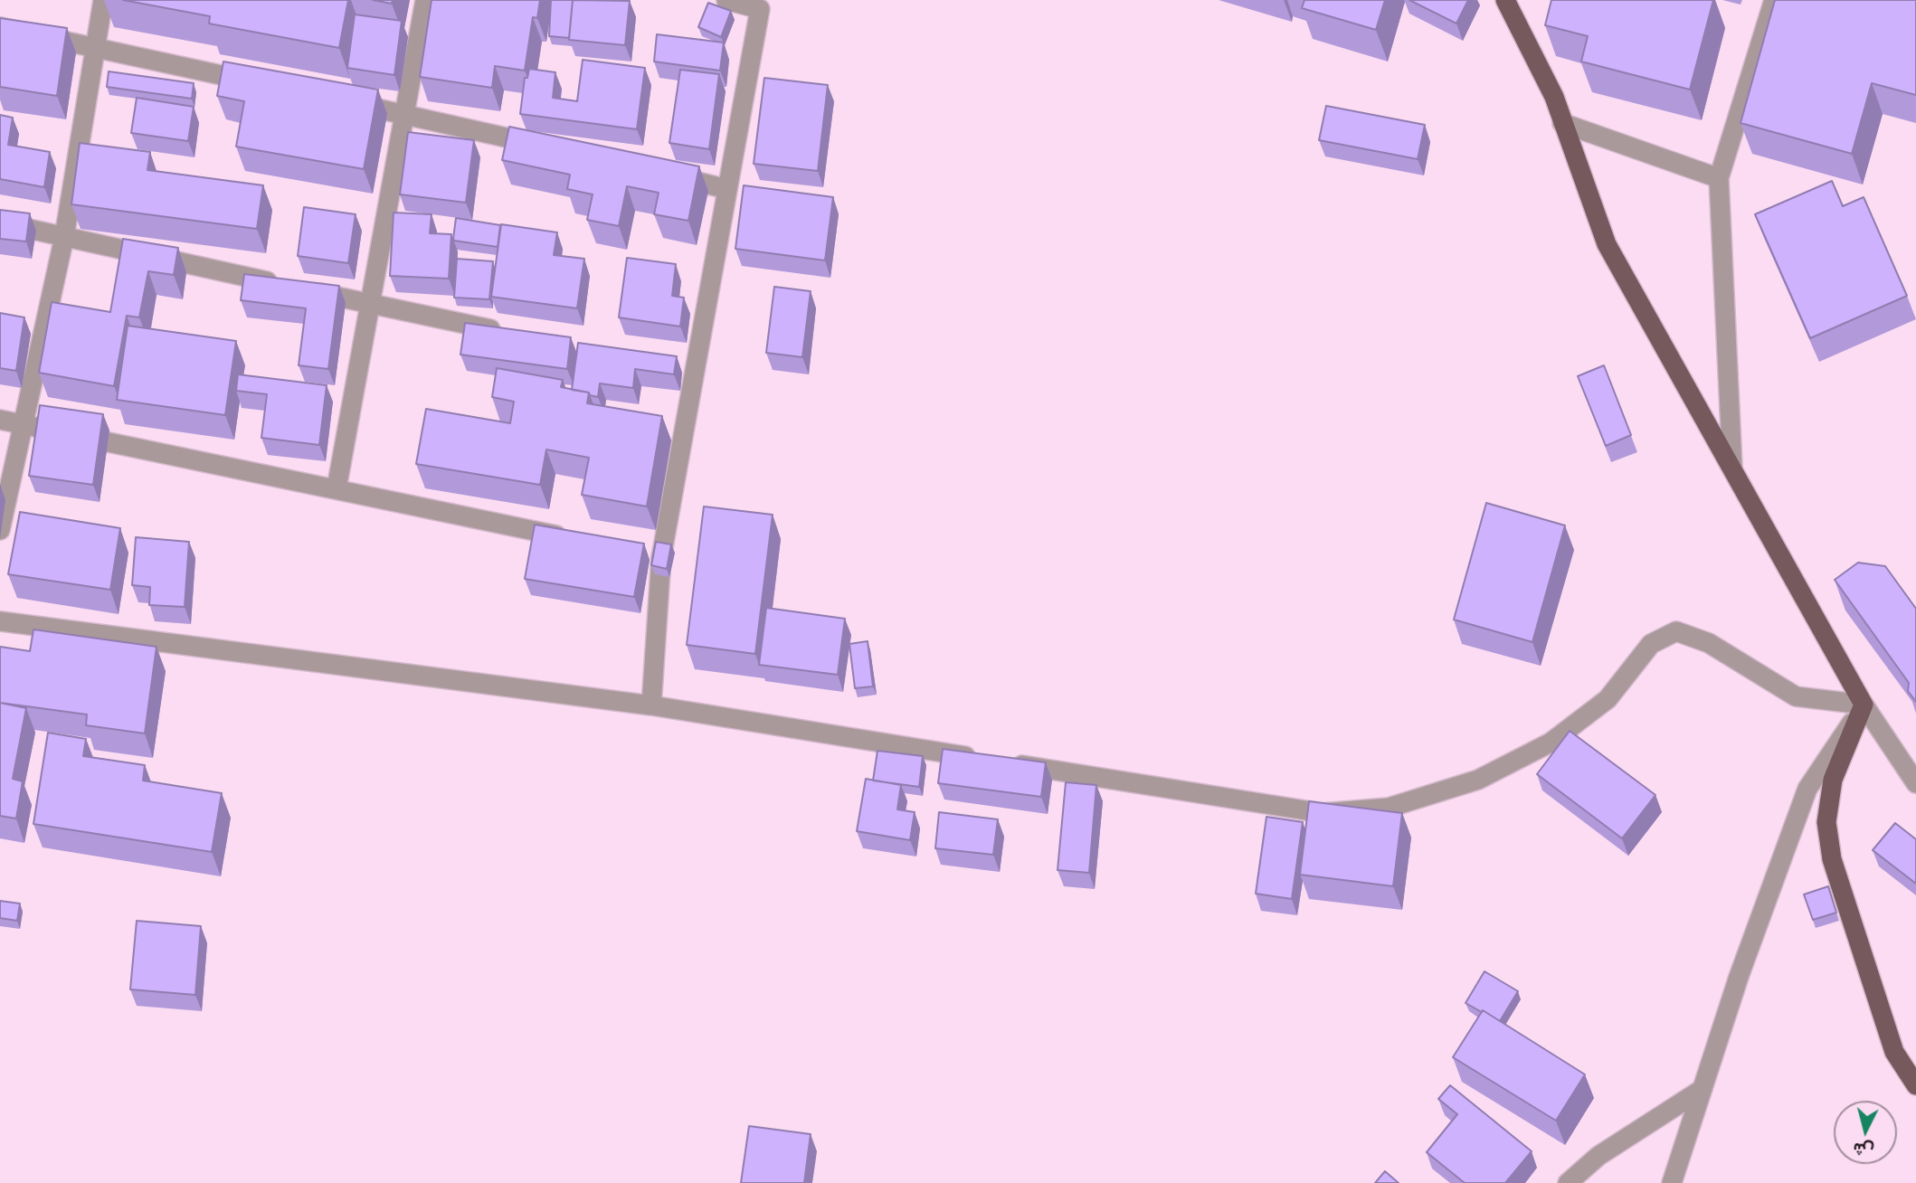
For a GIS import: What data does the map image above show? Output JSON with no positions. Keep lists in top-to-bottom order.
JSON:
{
  "north": "bottom"
}
